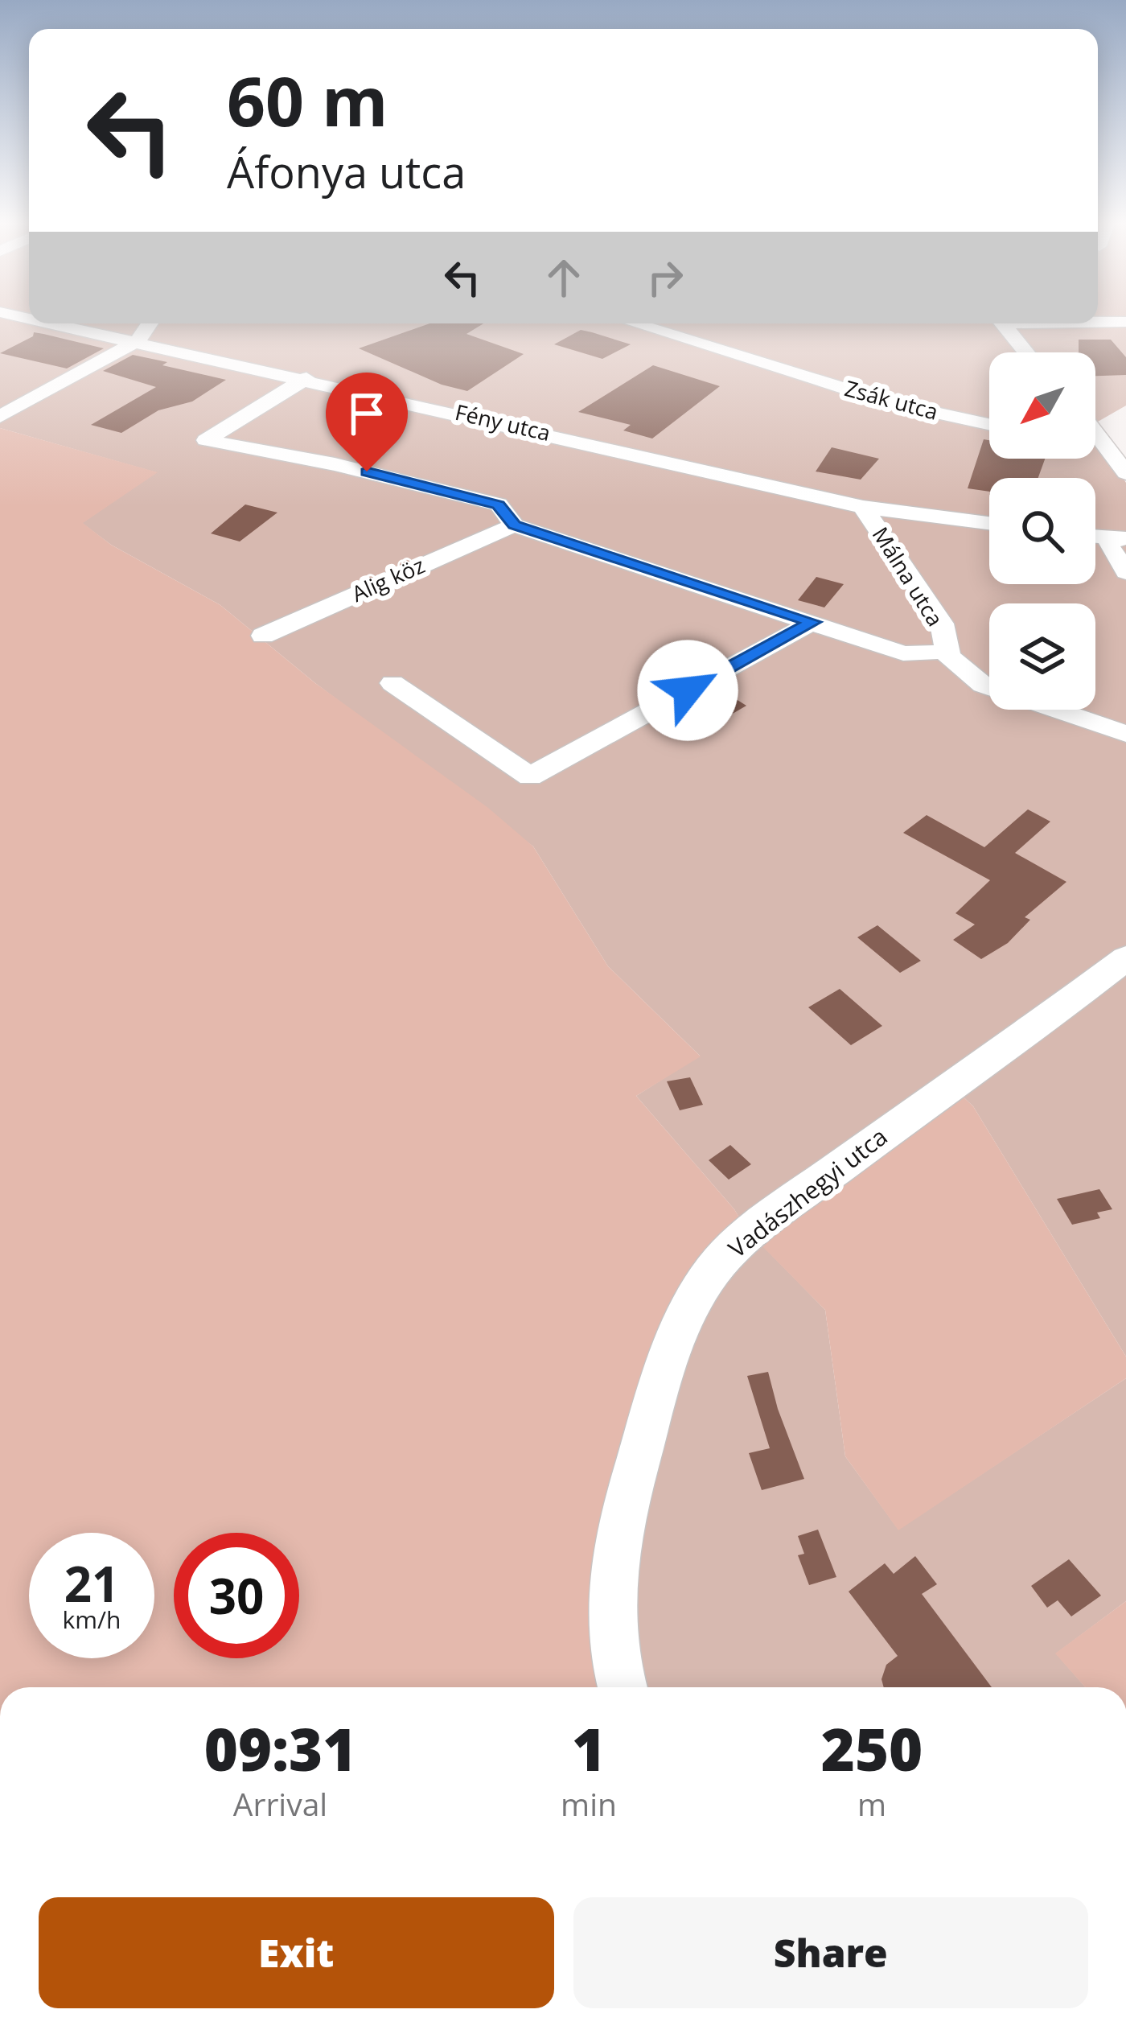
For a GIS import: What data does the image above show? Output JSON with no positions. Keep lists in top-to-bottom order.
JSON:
{
  "streets": {
    "street": [
      "Zsák utca",
      "Fény utca",
      "Málna utca",
      "Alig köz",
      "Vadászhegyi utca"
    ]
  },
  "crossings": [
    ["Fény utca", "Málna utca"]
  ],
  "north": "bottom left",
  "page": {
    "turn": ["60 m", "Áfonya utca"],
    "speed": "21 km/h",
    "limit": "30",
    "eta": [
      "09:31",
      "Arrival",
      "1",
      "min",
      "250",
      "m"
    ],
    "buttons": ["Exit", "Share"]
  }
}
